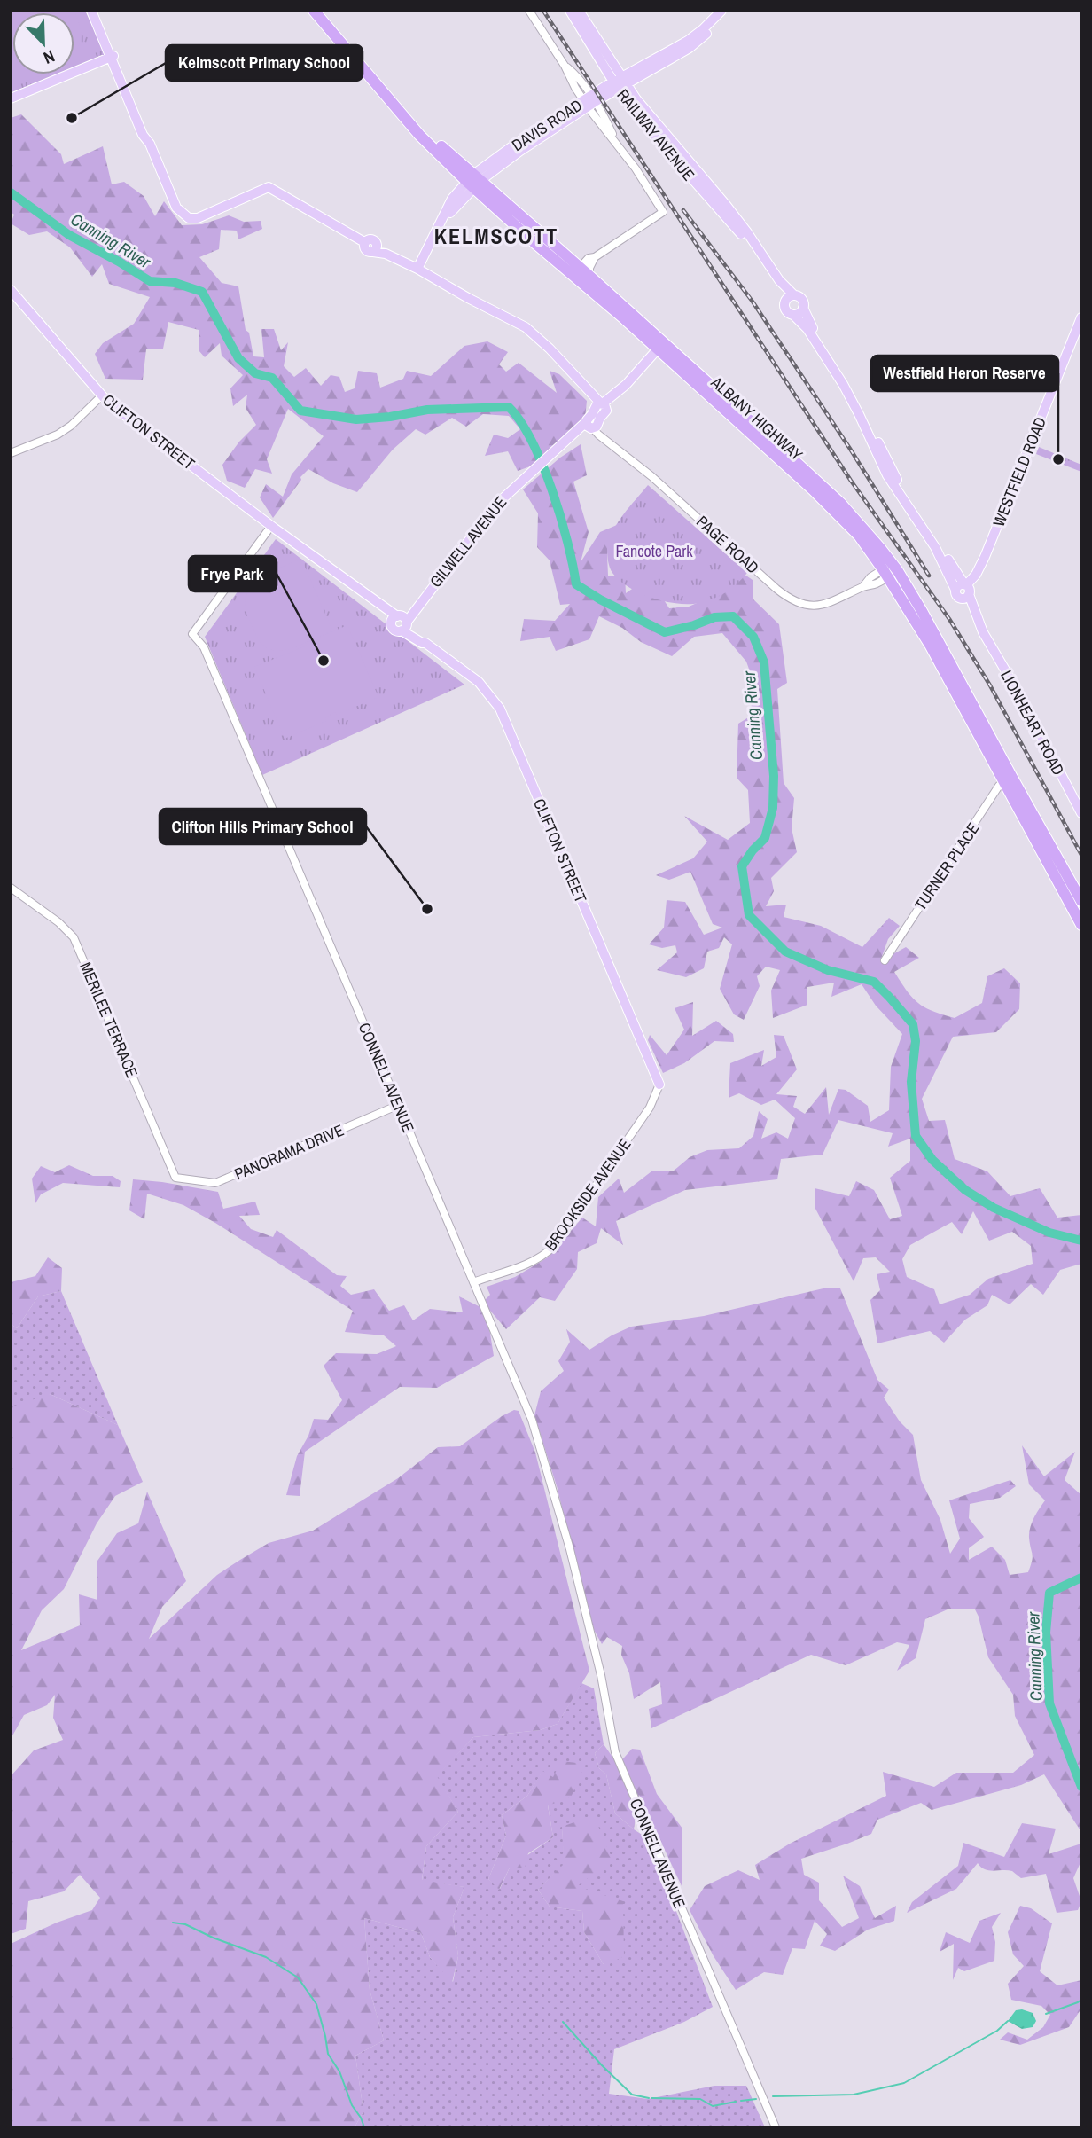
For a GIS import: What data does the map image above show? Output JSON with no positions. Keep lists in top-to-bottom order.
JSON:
{
  "streets": {
    "highway": ["ALBANY HIGHWAY"],
    "main road": [
      "DAVIS ROAD",
      "RAILWAY AVENUE",
      "CLIFTON STREET",
      "WESTFIELD ROAD",
      "GILWELL AVENUE",
      "LIONHEART ROAD"
    ],
    "street": [
      "PAGE ROAD",
      "TURNER PLACE",
      "MERILEE TERRACE",
      "CONNELL AVENUE",
      "PANORAMA DRIVE",
      "BROOKSIDE AVENUE"
    ]
  },
  "crossings": [
    ["DAVIS ROAD", "RAILWAY AVENUE"],
    ["DAVIS ROAD", "ALBANY HIGHWAY"],
    ["RAILWAY AVENUE", "WESTFIELD ROAD"],
    ["RAILWAY AVENUE", "LIONHEART ROAD"],
    ["ALBANY HIGHWAY", "PAGE ROAD"],
    ["ALBANY HIGHWAY", "TURNER PLACE"],
    ["CLIFTON STREET", "GILWELL AVENUE"],
    ["CLIFTON STREET", "CONNELL AVENUE"],
    ["CLIFTON STREET", "BROOKSIDE AVENUE"],
    ["WESTFIELD ROAD", "LIONHEART ROAD"],
    ["GILWELL AVENUE", "PAGE ROAD"],
    ["MERILEE TERRACE", "PANORAMA DRIVE"],
    ["CONNELL AVENUE", "PANORAMA DRIVE"],
    ["CONNELL AVENUE", "BROOKSIDE AVENUE"]
  ],
  "districts": ["KELMSCOTT"],
  "water": ["Canning River"],
  "parks": ["Fancote Park"],
  "places": [
    "Kelmscott Primary School",
    "Westfield Heron Reserve",
    "Frye Park",
    "Clifton Hills Primary School"
  ],
  "north": "bottom right"
}
